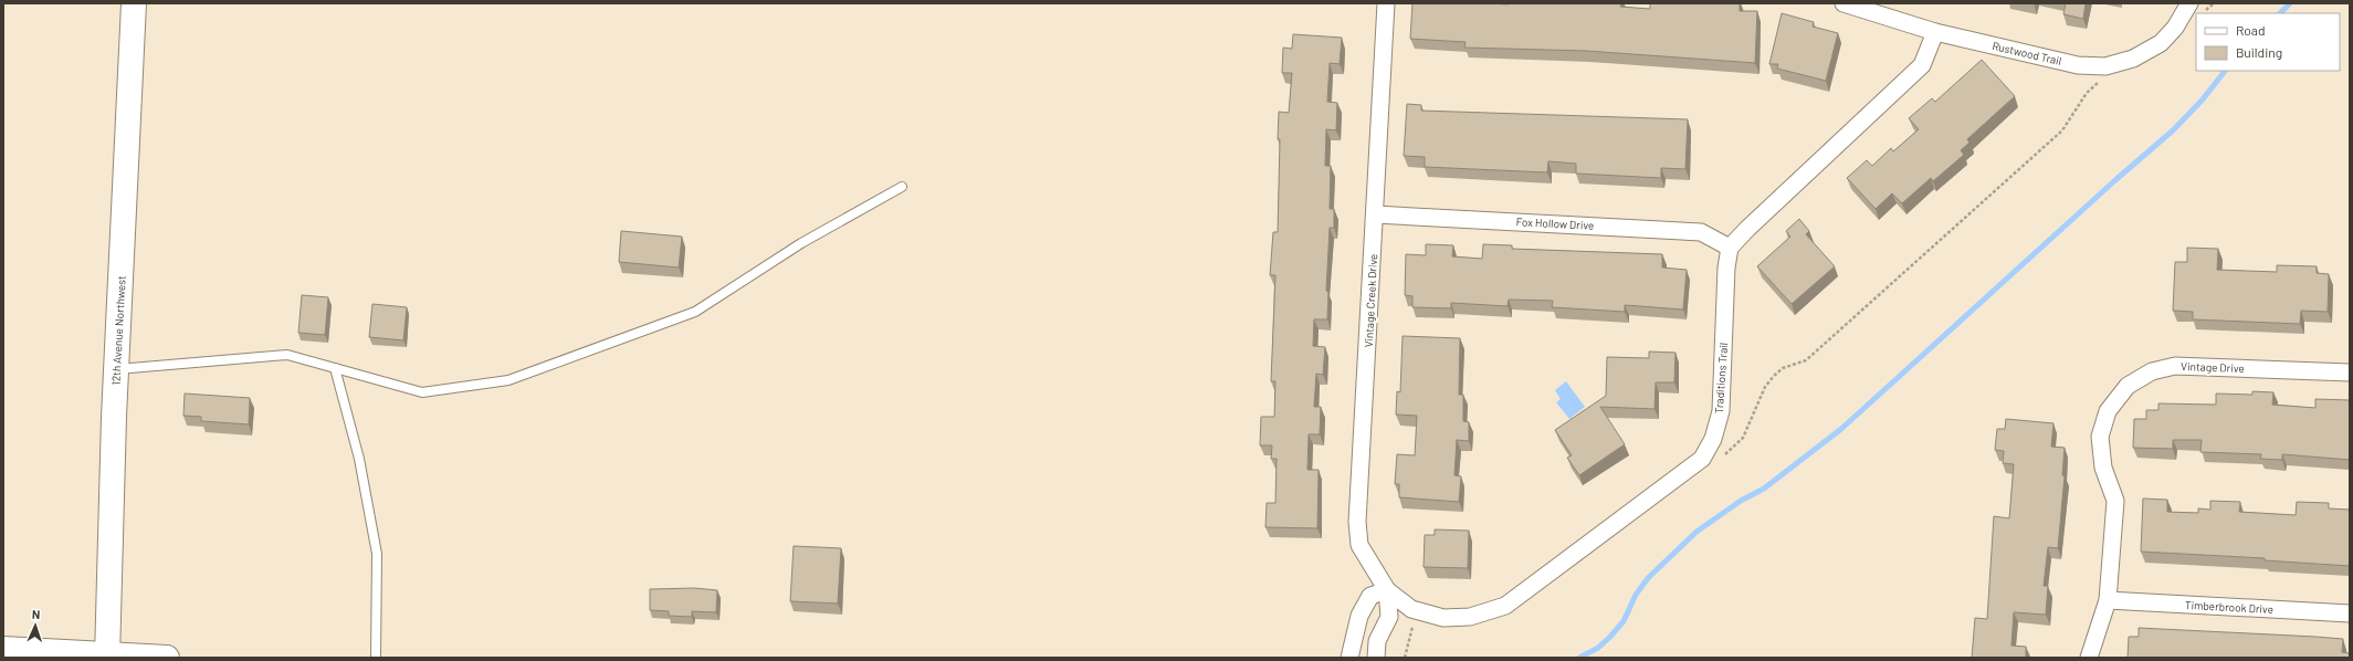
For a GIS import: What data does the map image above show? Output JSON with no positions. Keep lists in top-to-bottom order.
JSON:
{
  "streets": {
    "street": [
      "Rustwood Trail",
      "Fox Hollow Drive",
      "Vintage Creek Drive",
      "12th Avenue Northwest",
      "Vintage Drive",
      "Traditions Trail",
      "Timberbrook Drive"
    ]
  },
  "crossings": [
    ["Rustwood Trail", "Traditions Trail"],
    ["Fox Hollow Drive", "Vintage Creek Drive"],
    ["Fox Hollow Drive", "Traditions Trail"],
    ["Vintage Creek Drive", "Traditions Trail"],
    ["Vintage Drive", "Timberbrook Drive"]
  ],
  "legend": ["Road", "Building"],
  "north": "top"
}
